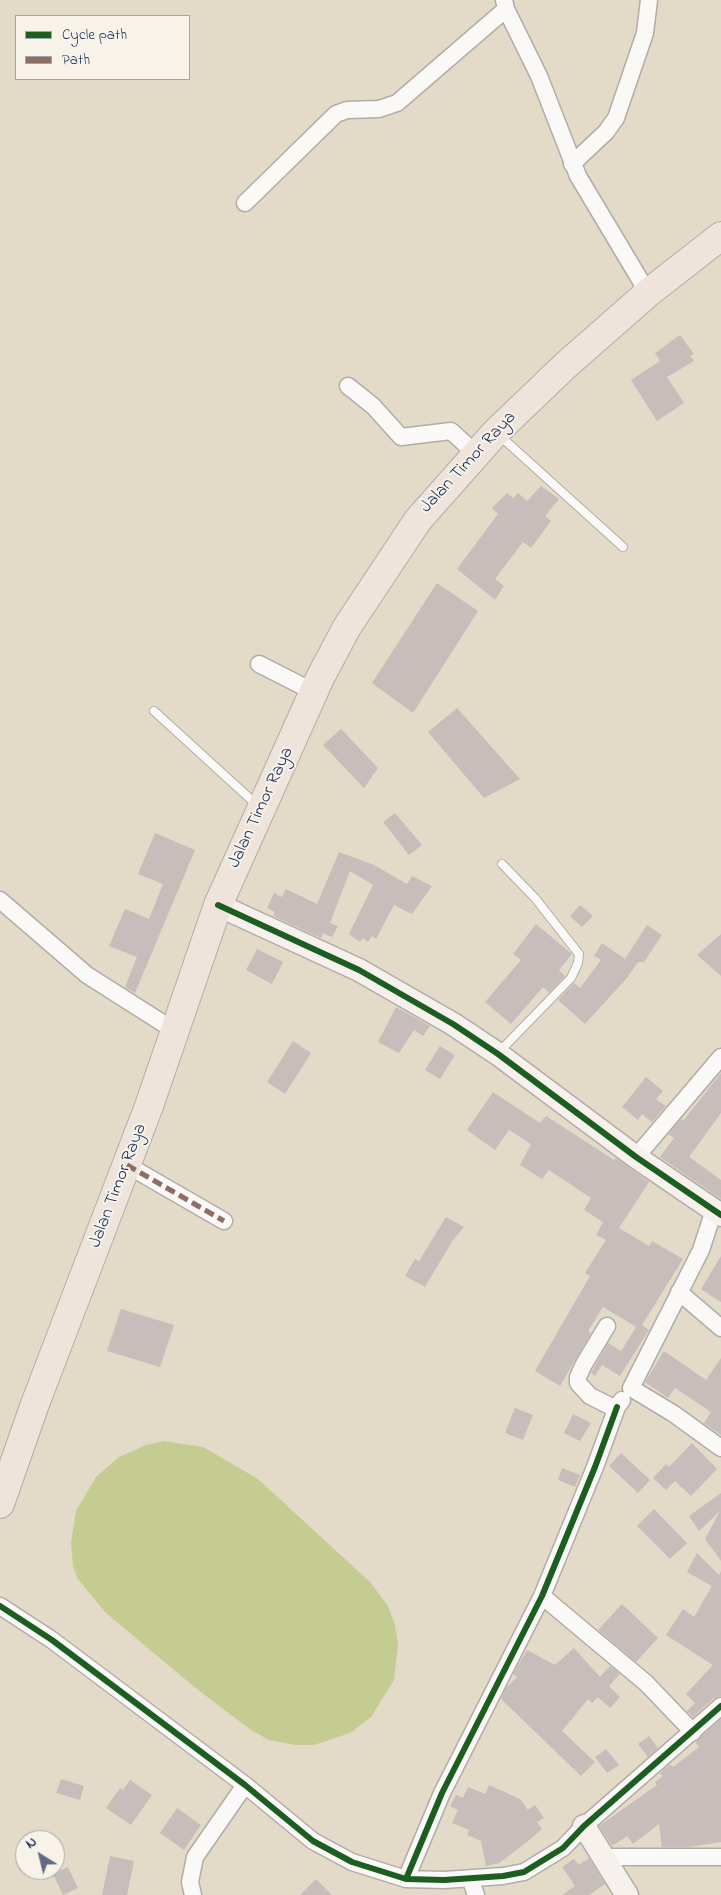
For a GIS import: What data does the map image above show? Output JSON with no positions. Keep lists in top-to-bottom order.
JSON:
{
  "streets": {
    "highway": ["Jalan Timor Raya"]
  },
  "legend": ["Cycle path", "Path"],
  "north": "top left"
}
